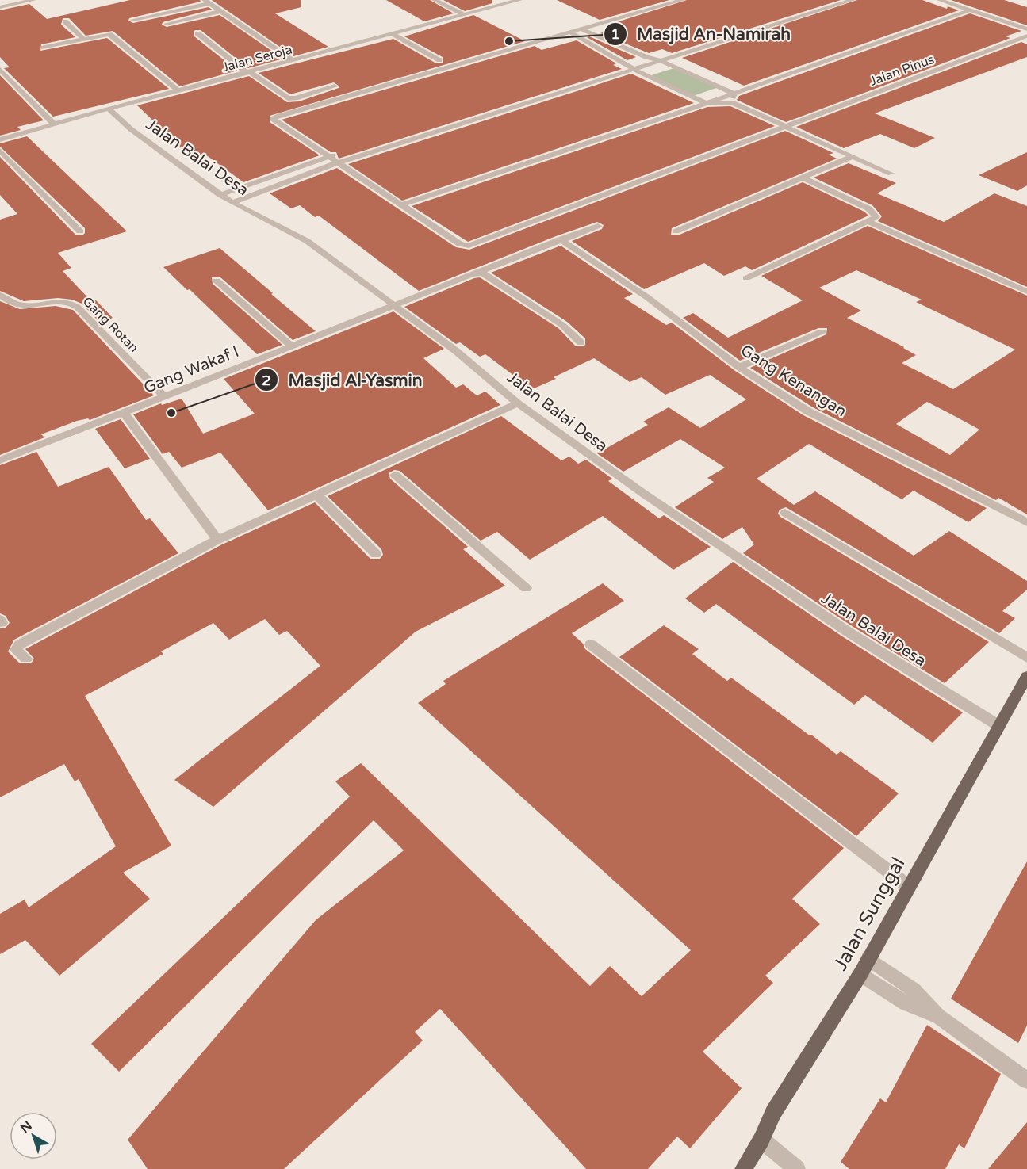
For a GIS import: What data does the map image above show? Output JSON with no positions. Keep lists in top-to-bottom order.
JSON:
{
  "streets": {
    "main road": ["Jalan Sunggal"],
    "street": [
      "Jalan Seroja",
      "Jalan Pinus",
      "Jalan Balai Desa",
      "Gang Rotan",
      "Gang Wakaf I",
      "Gang Kenangan"
    ]
  },
  "crossings": [
    ["Jalan Seroja", "Jalan Balai Desa"],
    ["Jalan Balai Desa", "Gang Wakaf I"],
    ["Jalan Balai Desa", "Jalan Sunggal"],
    ["Gang Rotan", "Gang Wakaf I"],
    ["Gang Wakaf I", "Gang Kenangan"]
  ],
  "places": ["Masjid An-Namirah", "Masjid Al-Yasmin"],
  "north": "top left"
}
